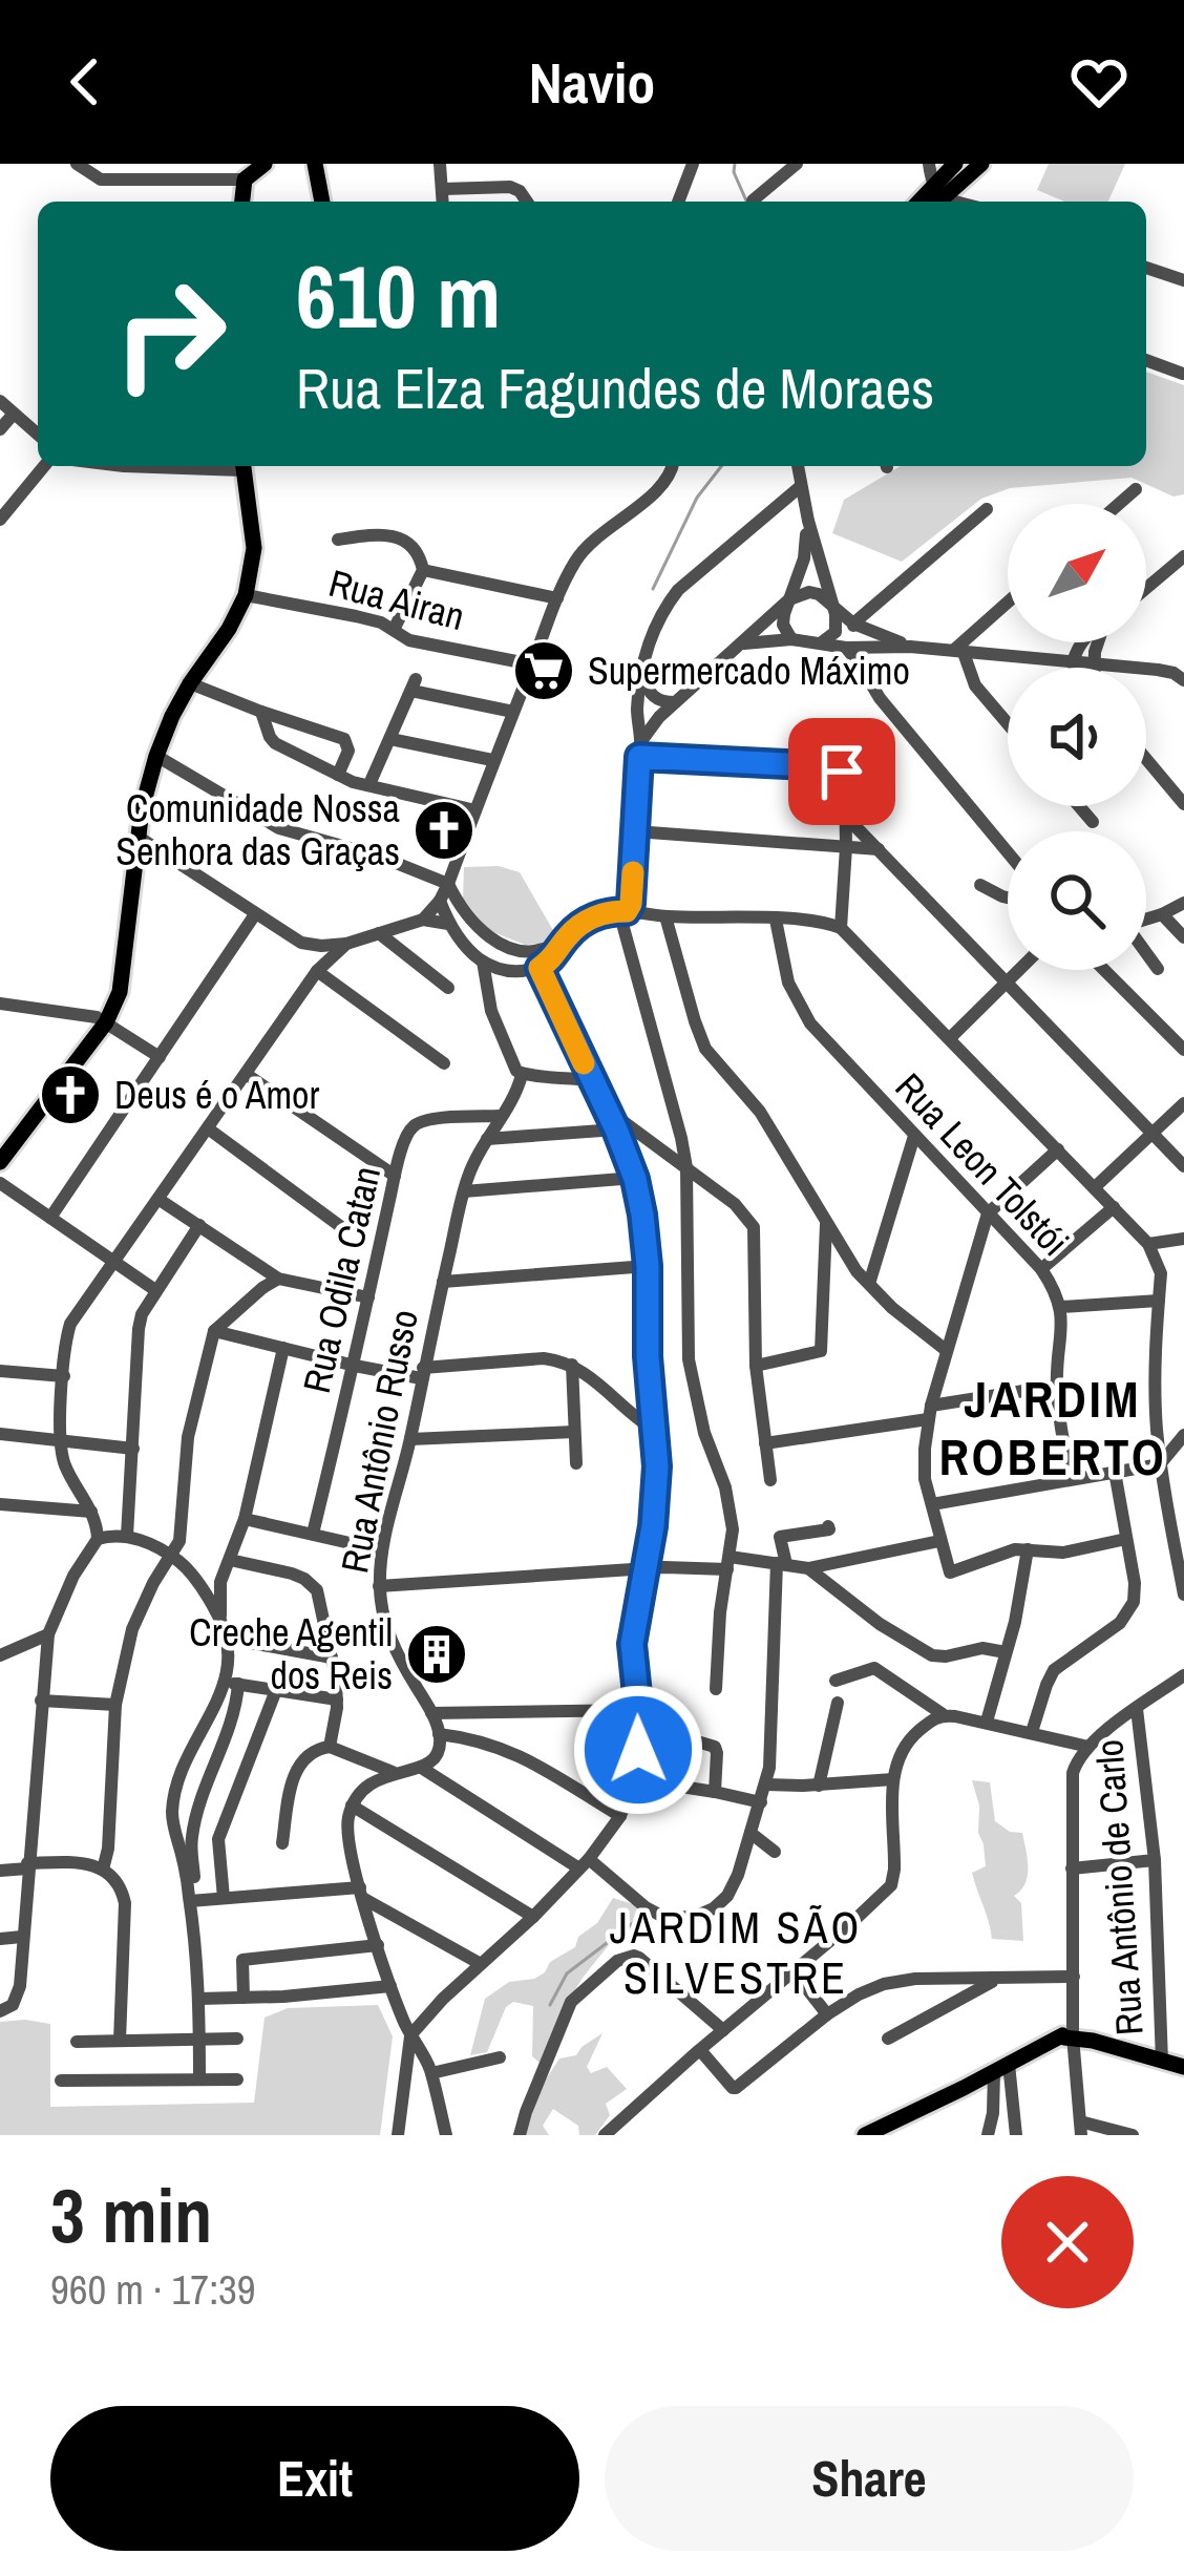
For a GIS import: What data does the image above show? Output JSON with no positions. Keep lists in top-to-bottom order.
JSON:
{
  "streets": {
    "street": [
      "Rua Airan",
      "Rua Leon Tolstói",
      "Rua Odila Catan",
      "Rua Antônio Russo",
      "Rua Antônio de Carlo"
    ]
  },
  "crossings": [
    ["Rua Odila Catan", "Rua Antônio Russo"]
  ],
  "districts": ["JARDIM ROBERTO", "JARDIM SÃO SILVESTRE"],
  "places": {
    "supermarket": ["Supermercado Máximo"],
    "church": ["Comunidade Nossa Senhora das Graças", "Deus é o Amor"],
    "building": ["Creche Agentil dos Reis"]
  },
  "north": "top right",
  "page": {
    "header": "Navio",
    "turn": ["610 m", "Rua Elza Fagundes de Moraes"],
    "heading": ["3 min", "960 m · 17:39"],
    "buttons": ["Exit", "Share"]
  }
}
